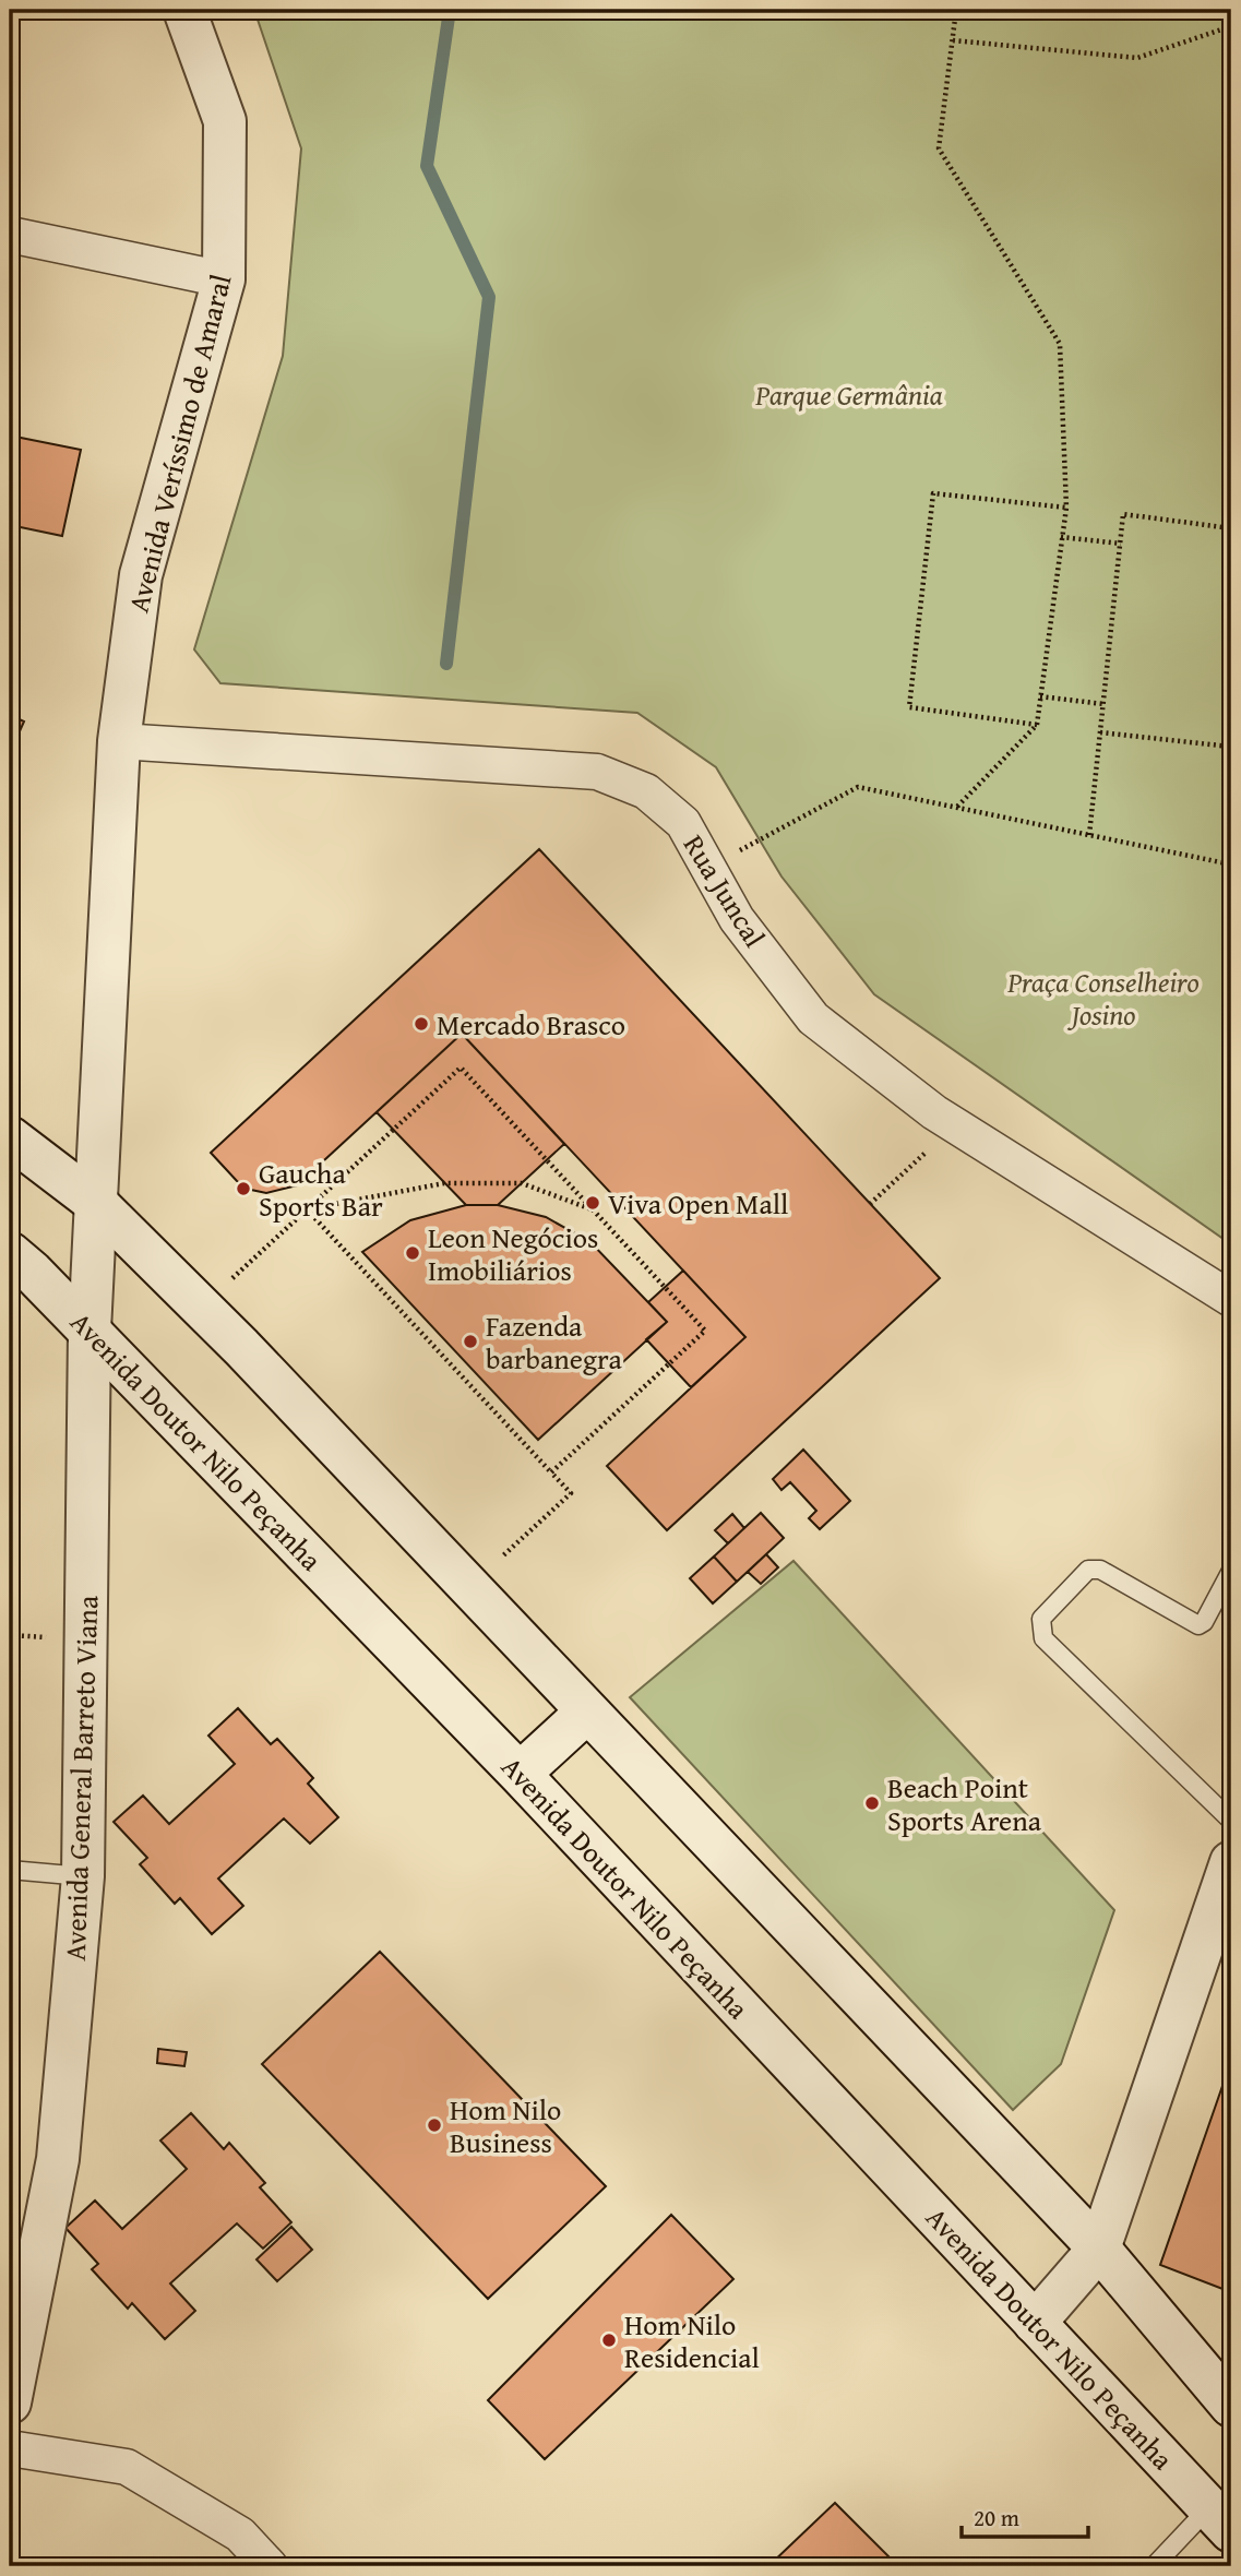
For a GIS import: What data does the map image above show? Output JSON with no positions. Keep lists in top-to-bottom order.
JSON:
{
  "streets": {
    "main road": ["Avenida Veríssimo de Amaral", "Avenida Doutor Nilo Peçanha", "Avenida General Barreto Viana"],
    "street": ["Rua Juncal"]
  },
  "crossings": [
    ["Avenida Veríssimo de Amaral", "Rua Juncal"],
    ["Avenida Veríssimo de Amaral", "Avenida General Barreto Viana"],
    ["Avenida Doutor Nilo Peçanha", "Avenida General Barreto Viana"]
  ],
  "parks": ["Parque Germânia", "Praça Conselheiro Josino"],
  "places": [
    "Mercado Brasco",
    "Gaucha Sports Bar",
    "Viva Open Mall",
    "Leon Negócios Imobiliários",
    "Fazenda barbanegra",
    "Beach Point Sports Arena",
    "Hom Nilo Business",
    "Hom Nilo Residencial"
  ],
  "scale_bar": "20 m"
}
